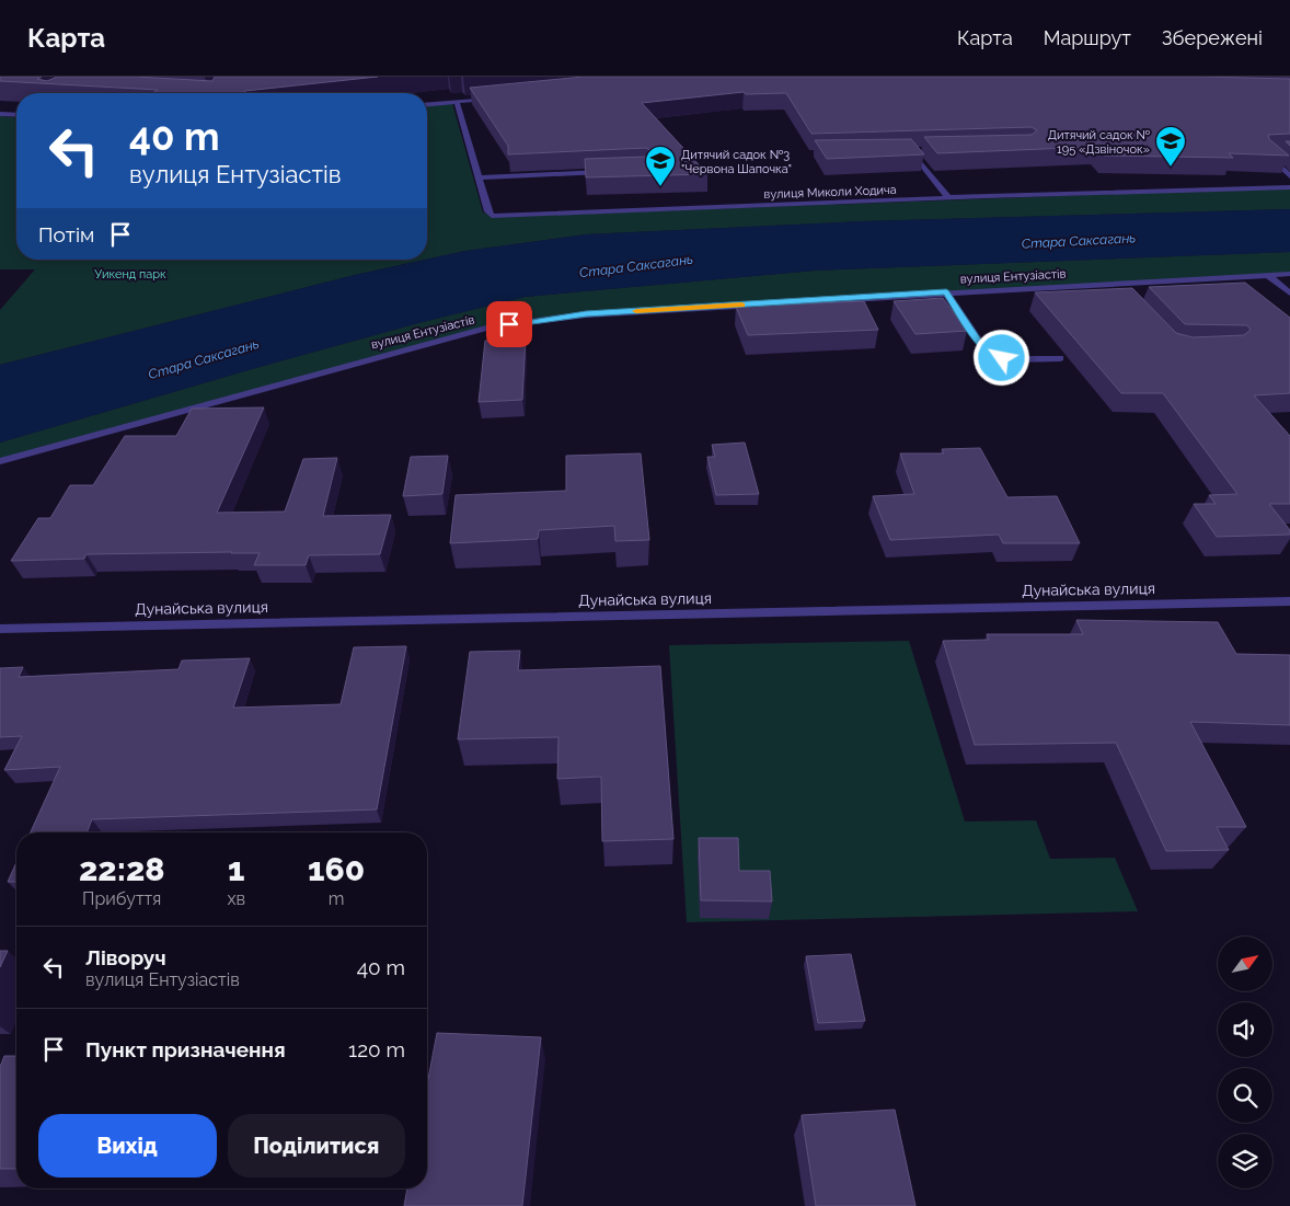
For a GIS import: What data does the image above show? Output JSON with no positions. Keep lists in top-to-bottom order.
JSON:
{
  "streets": {
    "street": ["вулиця Миколи Ходича", "вулиця Ентузіастів", "Дунайська вулиця"]
  },
  "water": ["Стара Саксагань"],
  "parks": ["Уикенд парк"],
  "places": {
    "school or university": ["Дитячий садок № 195 «Дзвіночок»", "Дитячий садок №3 \"Червона Шапочка\""]
  },
  "north": "top right",
  "page": {
    "header": "Карта",
    "nav": ["Карта", "Маршрут", "Збережені"],
    "turn": ["40 m", "вулиця Ентузіастів"],
    "then": "Потім",
    "eta": [
      "22:28",
      "Прибуття",
      "1",
      "хв",
      "160",
      "m"
    ],
    "list": [
      {
        "name": "Ліворуч",
        "note": "вулиця Ентузіастів",
        "value": "40 m"
      },
      {
        "name": "Пункт призначення",
        "value": "120 m"
      }
    ],
    "buttons": ["Вихід", "Поділитися"]
  }
}
